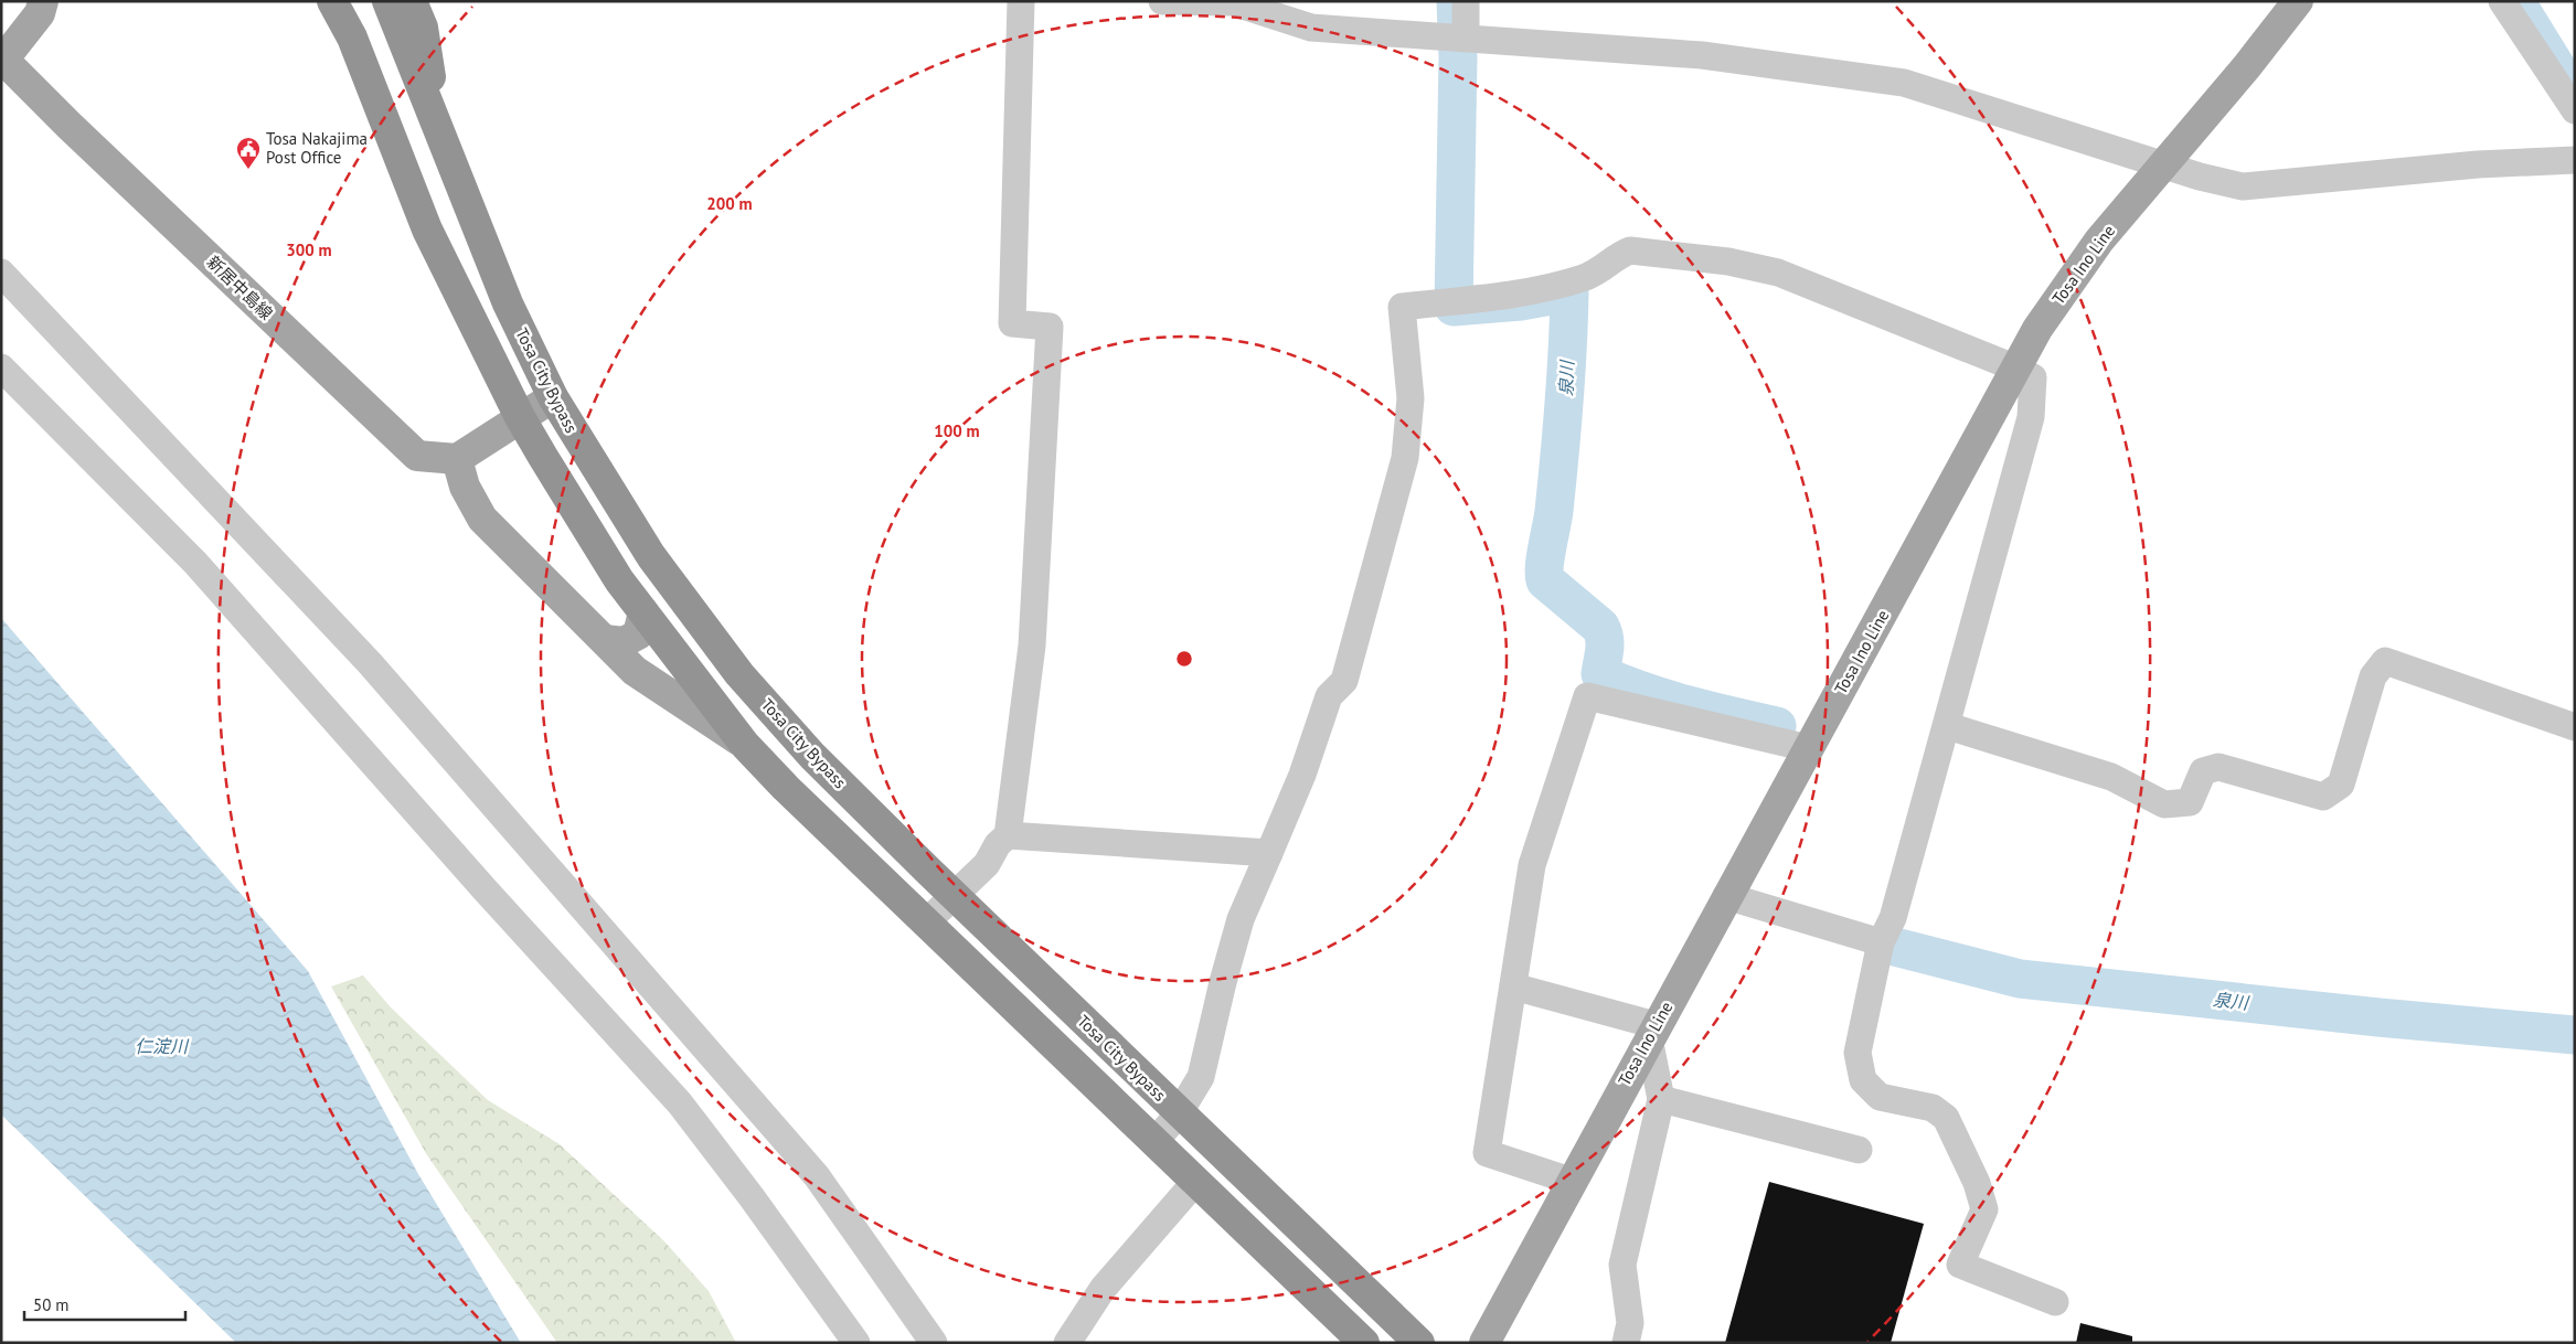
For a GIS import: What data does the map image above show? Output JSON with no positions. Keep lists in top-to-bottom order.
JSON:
{
  "streets": {
    "highway": ["Tosa City Bypass"],
    "main road": ["Tosa Ino Line", "新居中島線"]
  },
  "water": ["泉川", "仁淀川"],
  "places": {
    "public building": ["Tosa Nakajima Post Office"]
  },
  "scale_bar": "50 m",
  "rings": ["200 m", "300 m", "100 m"]
}
